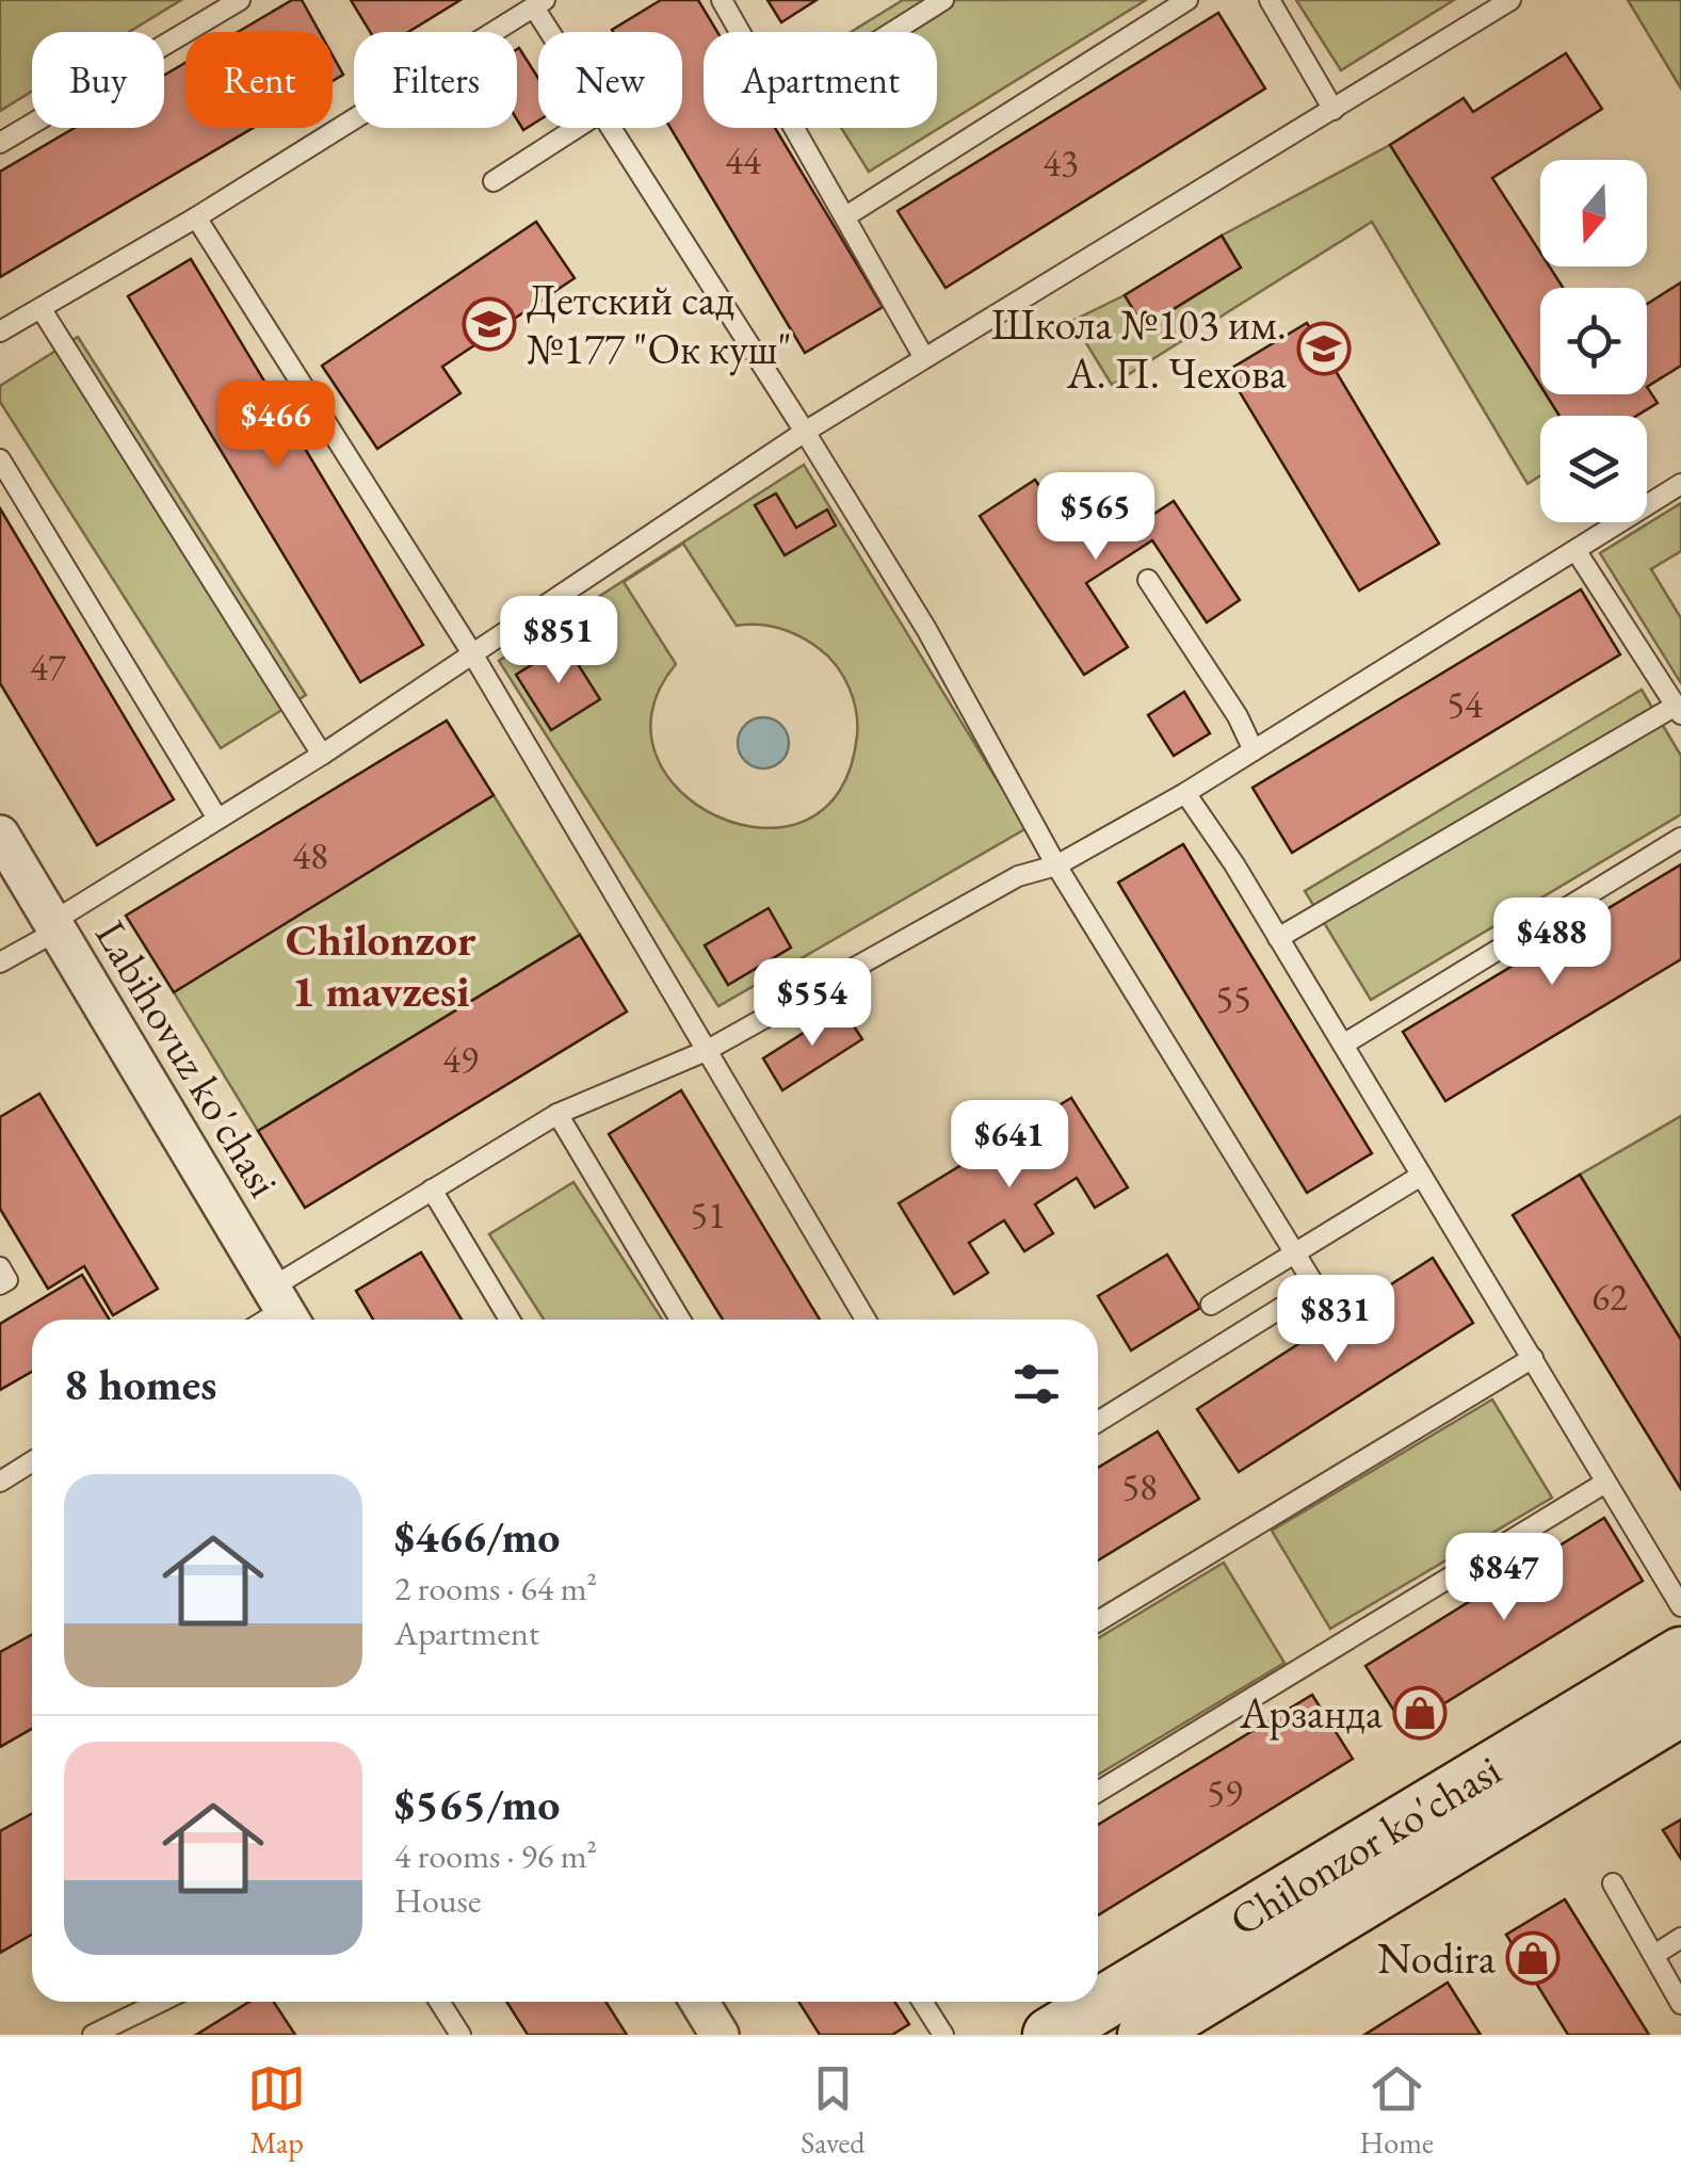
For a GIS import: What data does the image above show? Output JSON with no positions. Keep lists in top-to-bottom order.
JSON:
{
  "streets": {
    "main road": ["Chilonzor ko'chasi"],
    "street": ["Labihovuz ko'chasi"]
  },
  "districts": ["Chilonzor 1 mavzesi"],
  "places": {
    "school or university": ["Детский сад №177 \"Ок куш\"", "Школа №103 им. А. П. Чехова"],
    "shop": ["Арзанда", "Nodira"]
  },
  "house_numbers": [
    "44",
    "43",
    "47",
    "54",
    "48",
    "55",
    "49",
    "51",
    "62",
    "58",
    "59"
  ],
  "north": "bottom",
  "page": {
    "chip": [
      "Buy",
      "Rent",
      "Filters",
      "New",
      "Apartment"
    ],
    "price": [
      "$466",
      "$565",
      "$851",
      "$488",
      "$554",
      "$641",
      "$831",
      "$847"
    ],
    "heading": "8 homes",
    "list": [
      {
        "name": "$466/mo",
        "note": "2 rooms · 64 m² · Apartment"
      },
      {
        "name": "$565/mo",
        "note": "4 rooms · 96 m² · House"
      }
    ],
    "tabs": ["Map", "Saved", "Home"]
  }
}
